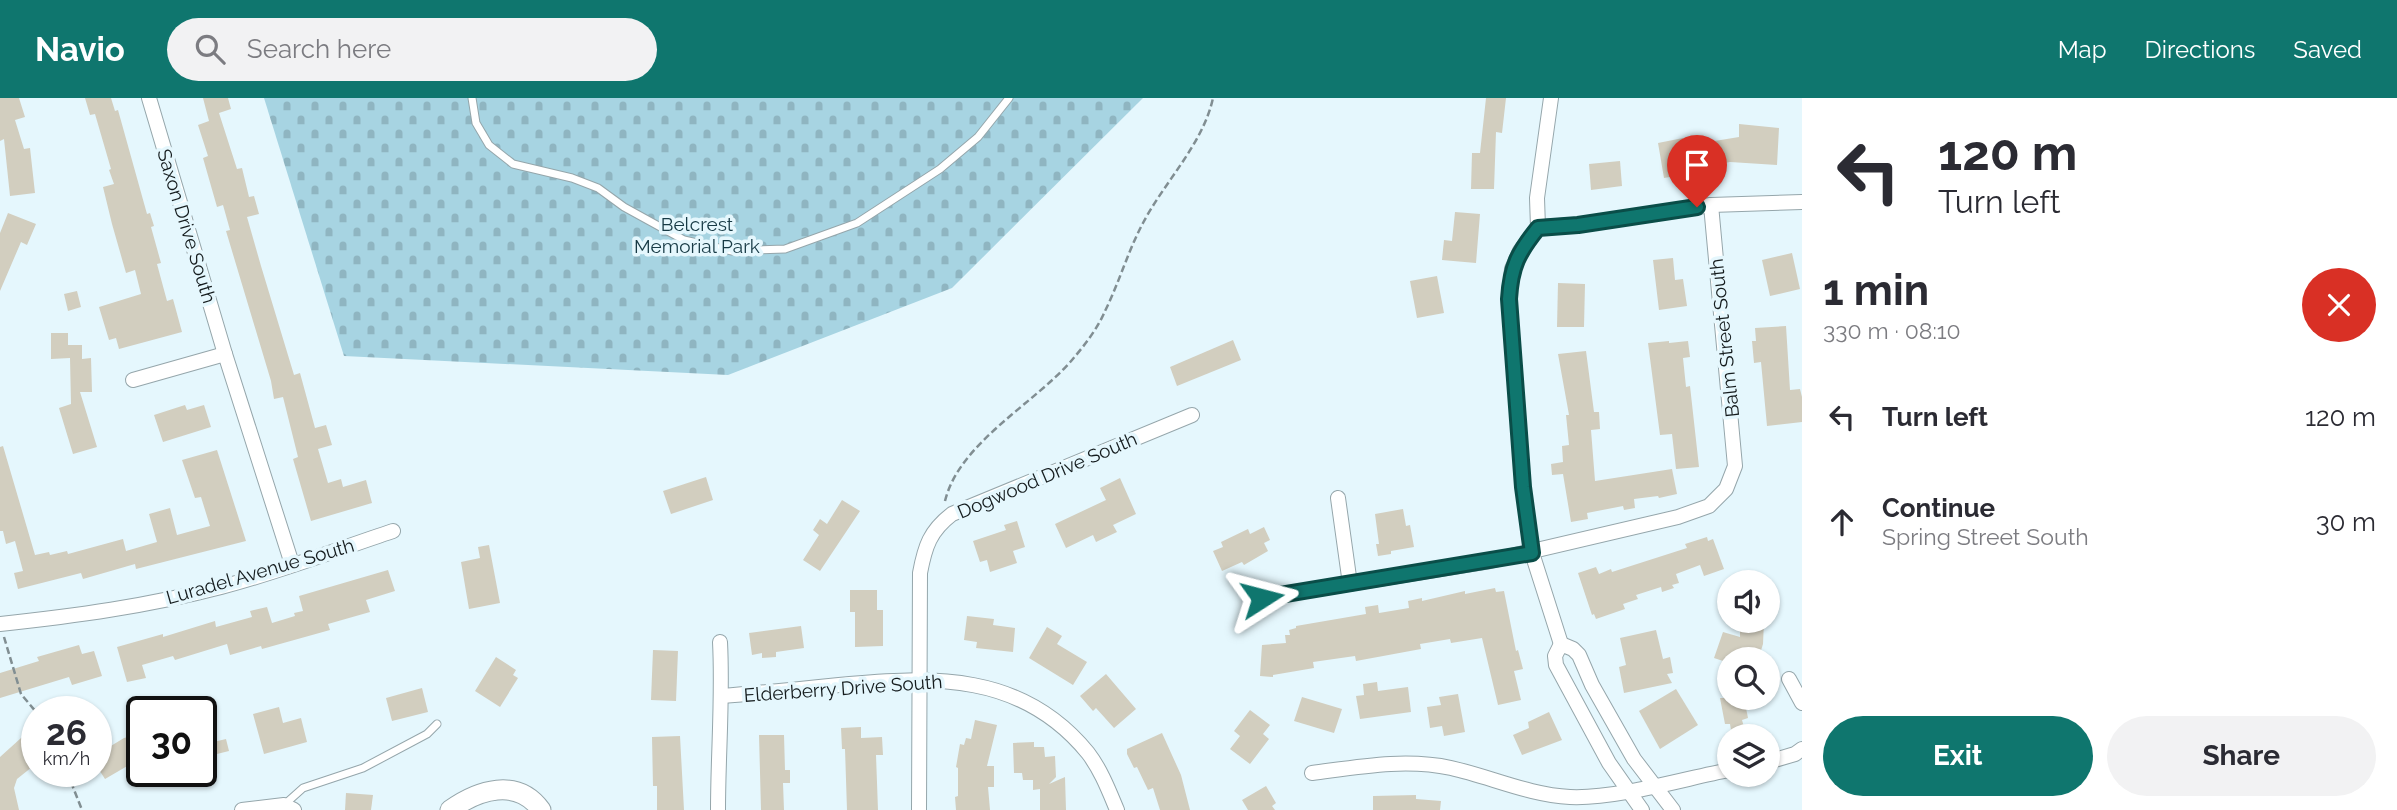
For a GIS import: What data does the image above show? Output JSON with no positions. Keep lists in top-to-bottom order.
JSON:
{
  "streets": {
    "street": [
      "Saxon Drive South",
      "Balm Street South",
      "Dogwood Drive South",
      "Luradel Avenue South",
      "Elderberry Drive South"
    ]
  },
  "crossings": [
    ["Saxon Drive South", "Luradel Avenue South"],
    ["Dogwood Drive South", "Elderberry Drive South"]
  ],
  "parks": ["Belcrest Memorial Park"],
  "page": {
    "header": "Navio",
    "search": "Search here",
    "nav": ["Map", "Directions", "Saved"],
    "turn": ["120 m", "Turn left"],
    "heading": ["1 min", "330 m · 08:10"],
    "list": [
      {
        "name": "Turn left",
        "value": "120 m"
      },
      {
        "name": "Continue",
        "note": "Spring Street South",
        "value": "30 m"
      }
    ],
    "speed": "26 km/h",
    "limit": "30",
    "buttons": ["Exit", "Share"]
  }
}
